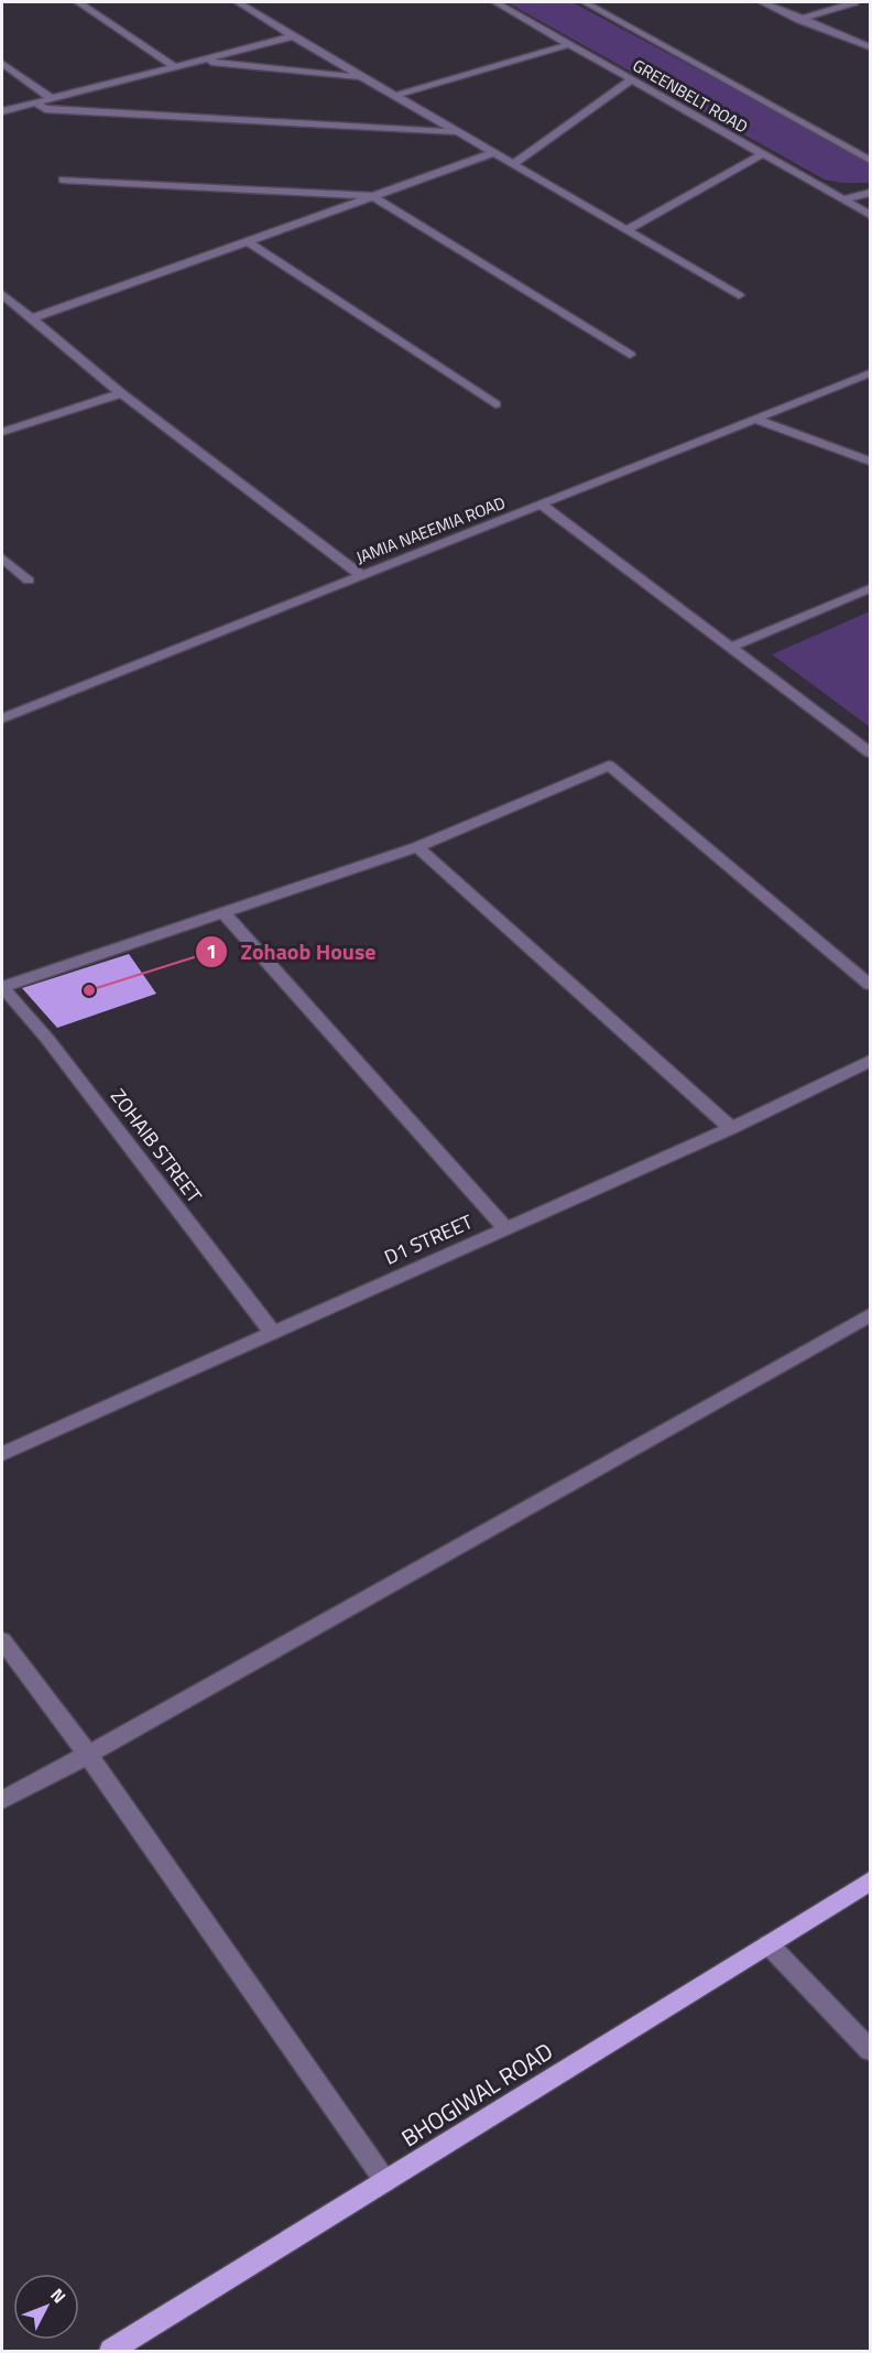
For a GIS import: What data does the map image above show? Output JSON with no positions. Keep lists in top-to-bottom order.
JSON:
{
  "streets": {
    "main road": ["BHOGIWAL ROAD"],
    "street": [
      "GREENBELT ROAD",
      "JAMIA NAEEMIA ROAD",
      "ZOHAIB STREET",
      "D1 STREET"
    ]
  },
  "crossings": [
    ["ZOHAIB STREET", "D1 STREET"]
  ],
  "places": ["Zohaob House"],
  "north": "top right"
}
